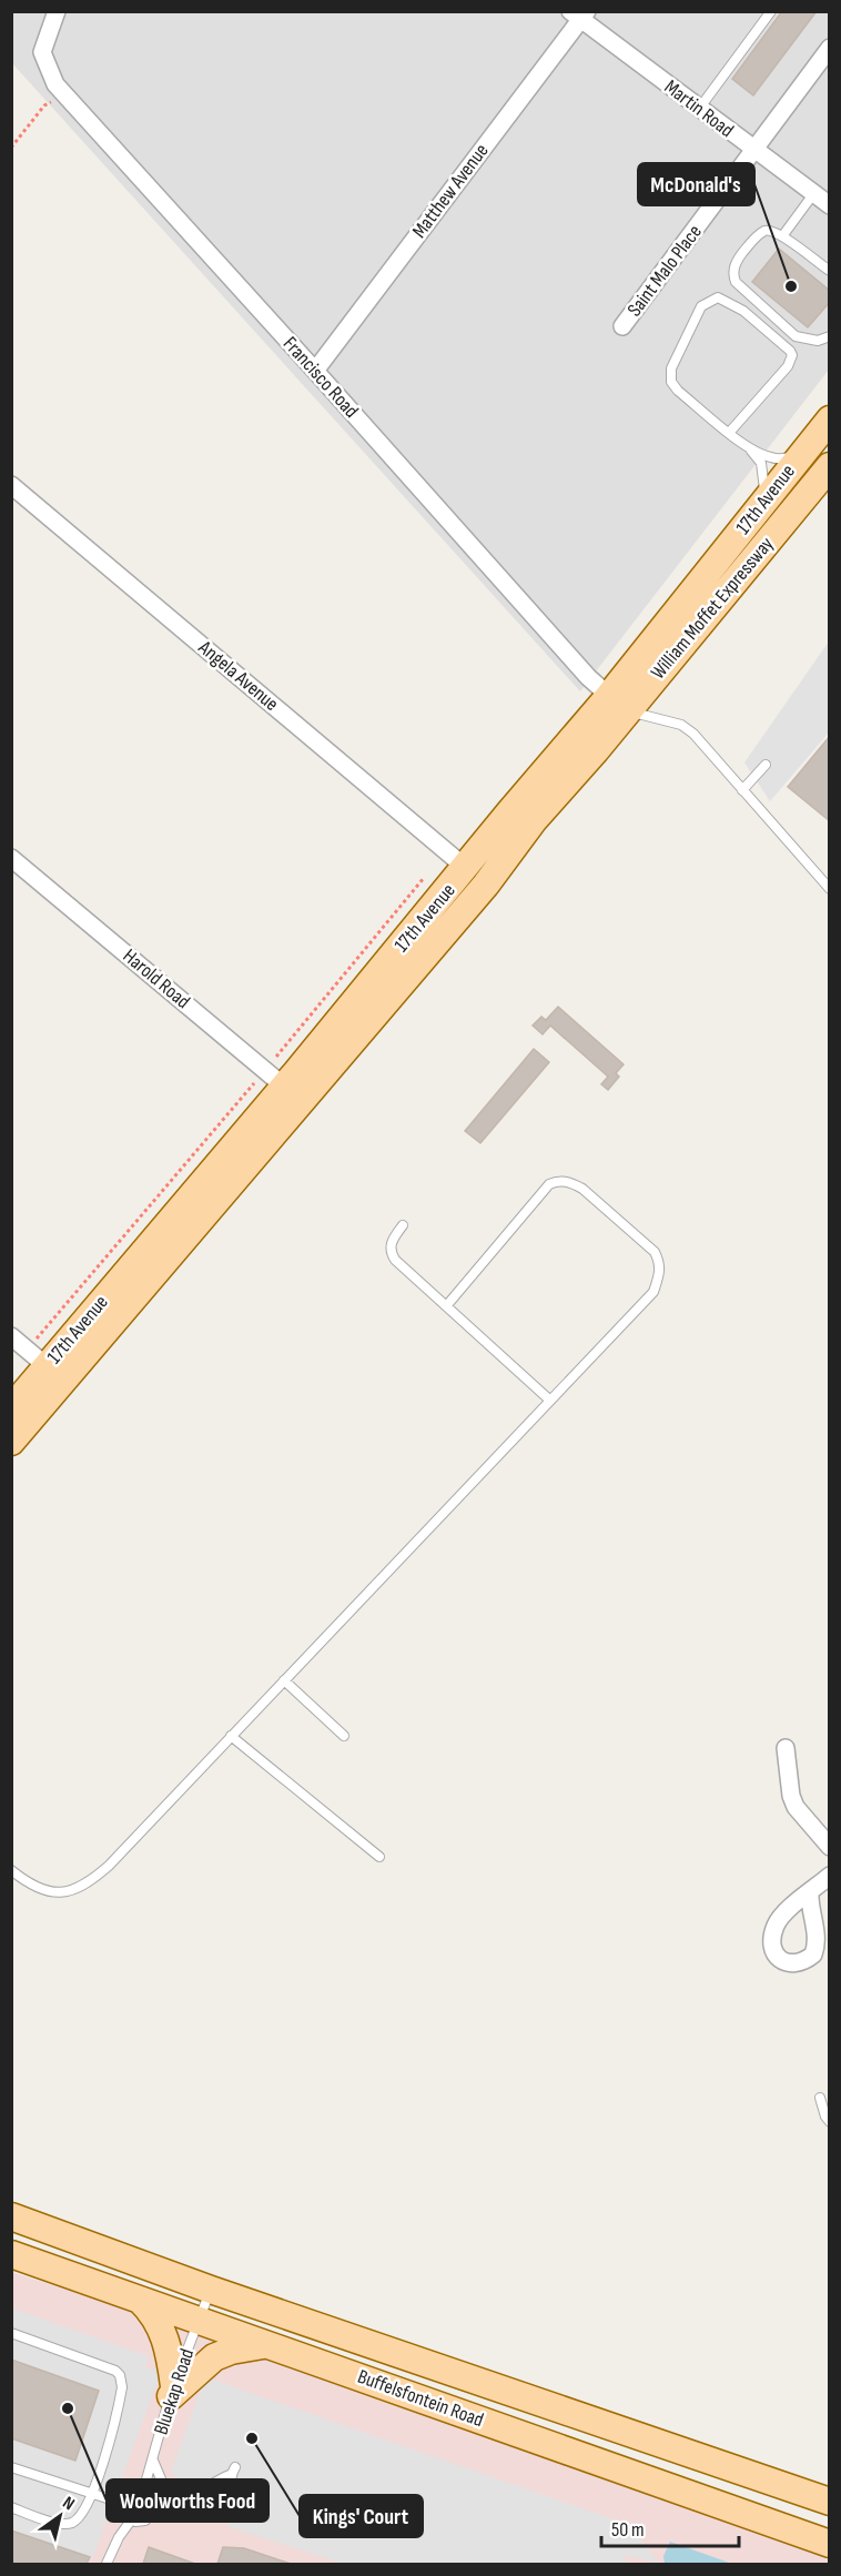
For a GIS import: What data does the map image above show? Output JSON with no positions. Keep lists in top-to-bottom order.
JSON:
{
  "streets": {
    "main road": ["17th Avenue", "William Moffet Expressway", "Buffelsfontein Road"],
    "street": [
      "Martin Road",
      "Matthew Avenue",
      "Saint Malo Place",
      "Francisco Road",
      "Angela Avenue",
      "Harold Road"
    ],
    "lane": ["Bluekap Road"]
  },
  "crossings": [
    ["Martin Road", "Matthew Avenue"],
    ["Martin Road", "Saint Malo Place"],
    ["Matthew Avenue", "Francisco Road"],
    ["Francisco Road", "17th Avenue"],
    ["Francisco Road", "William Moffet Expressway"],
    ["17th Avenue", "William Moffet Expressway"],
    ["17th Avenue", "Angela Avenue"],
    ["17th Avenue", "Harold Road"],
    ["Bluekap Road", "Buffelsfontein Road"]
  ],
  "places": ["McDonald's", "Woolworths Food", "Kings' Court"],
  "scale_bar": "50 m",
  "north": "top right"
}
